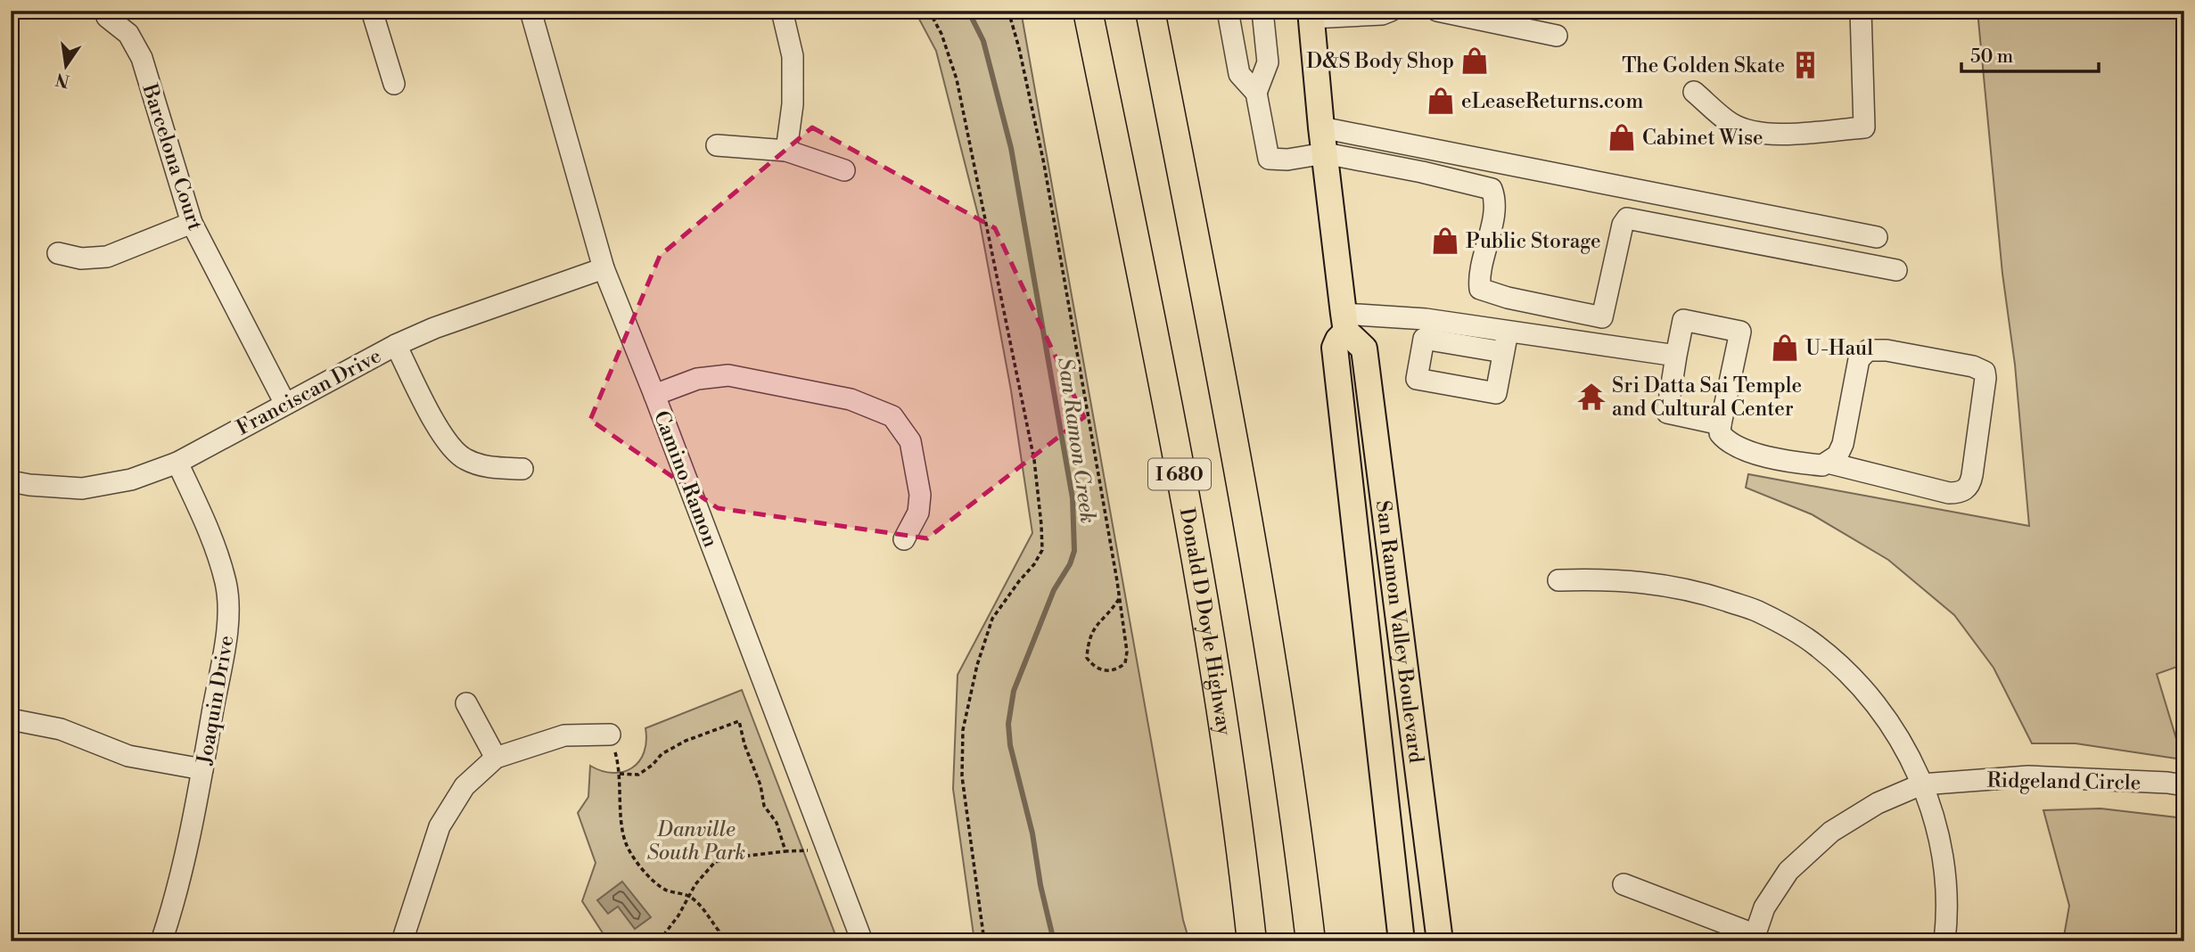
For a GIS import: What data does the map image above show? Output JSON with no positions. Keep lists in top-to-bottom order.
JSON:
{
  "streets": {
    "highway": ["I 680", "Donald D Doyle Highway"],
    "main road": ["San Ramon Valley Boulevard"],
    "street": [
      "Barcelona Court",
      "Franciscan Drive",
      "Camino Ramon",
      "Joaquin Drive",
      "Ridgeland Circle"
    ]
  },
  "crossings": [
    ["Barcelona Court", "Franciscan Drive"],
    ["Franciscan Drive", "Camino Ramon"],
    ["Franciscan Drive", "Joaquin Drive"]
  ],
  "water": ["San Ramon Creek"],
  "parks": ["Danville South Park"],
  "places": {
    "shop": [
      "D&S Body Shop",
      "eLeaseReturns.com",
      "Cabinet Wise",
      "Public Storage",
      "U-Haul"
    ],
    "building": ["The Golden Skate"],
    "temple": ["Sri Datta Sai Temple and Cultural Center"]
  },
  "scale_bar": "50 m",
  "north": "bottom"
}
